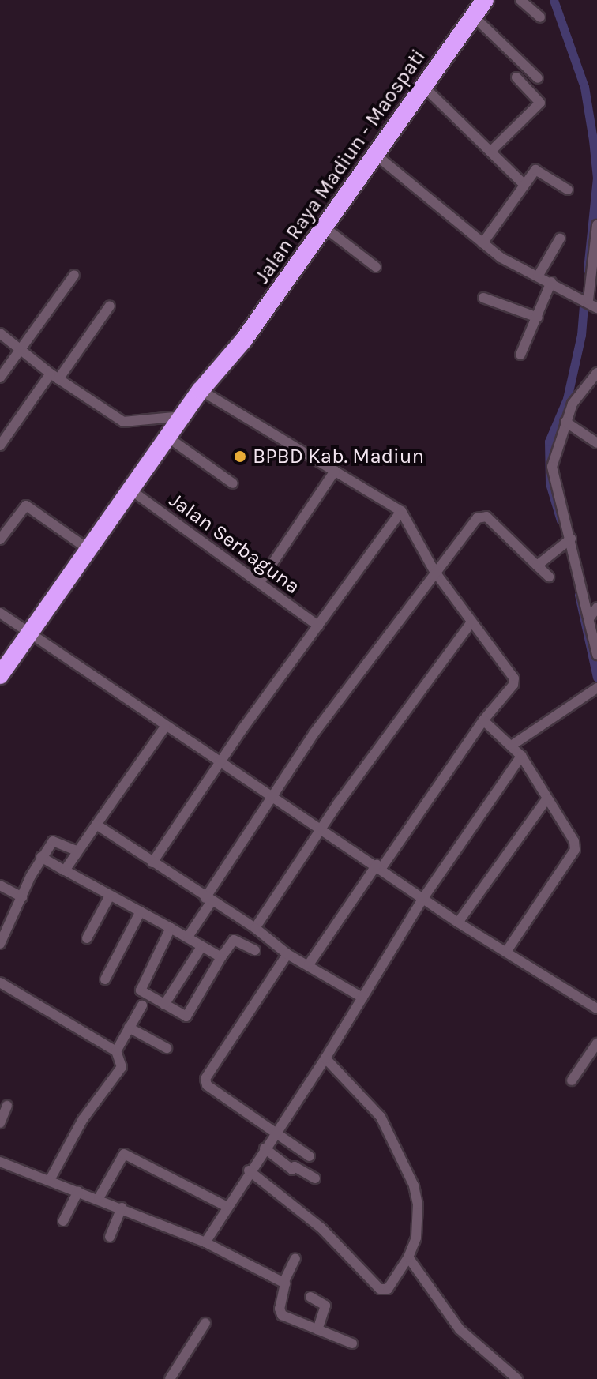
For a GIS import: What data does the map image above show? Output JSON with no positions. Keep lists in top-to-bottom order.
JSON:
{
  "streets": {
    "highway": ["Jalan Raya Madiun - Maospati"],
    "street": ["Jalan Serbaguna"]
  },
  "crossings": [
    ["Jalan Raya Madiun - Maospati", "Jalan Serbaguna"]
  ],
  "places": ["BPBD Kab. Madiun"]
}
